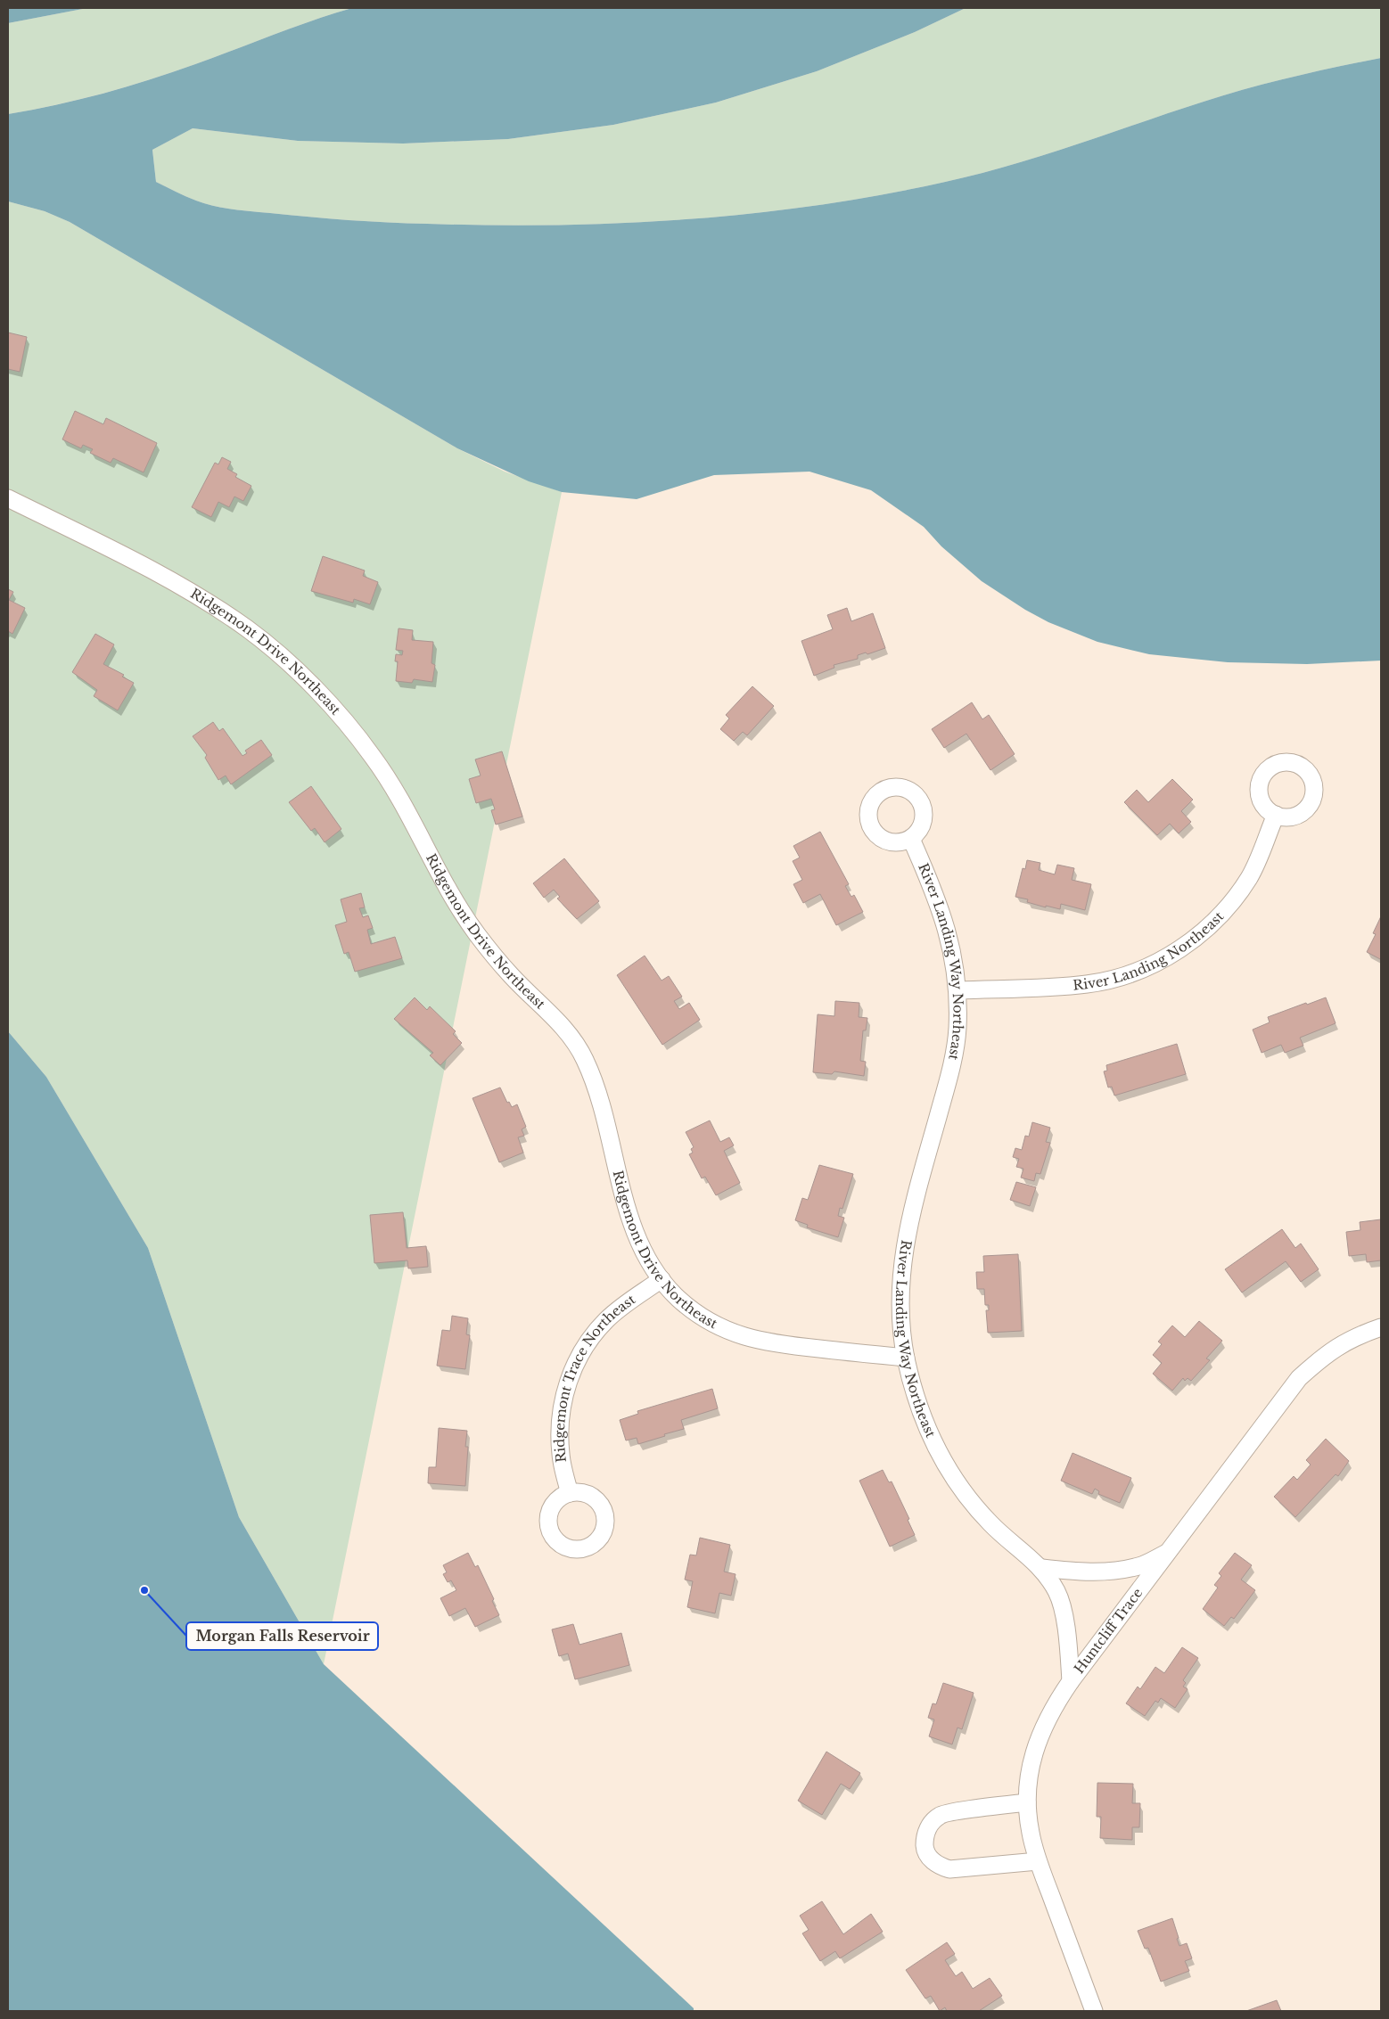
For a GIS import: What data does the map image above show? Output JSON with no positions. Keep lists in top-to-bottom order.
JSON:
{
  "streets": {
    "street": [
      "Ridgemont Drive Northeast",
      "River Landing Northeast",
      "River Landing Way Northeast",
      "Ridgemont Trace Northeast",
      "Huntcliff Trace"
    ]
  },
  "crossings": [
    ["Ridgemont Drive Northeast", "River Landing Way Northeast"],
    ["Ridgemont Drive Northeast", "Ridgemont Trace Northeast"],
    ["River Landing Northeast", "River Landing Way Northeast"],
    ["River Landing Way Northeast", "Huntcliff Trace"]
  ],
  "places": ["Morgan Falls Reservoir"]
}
